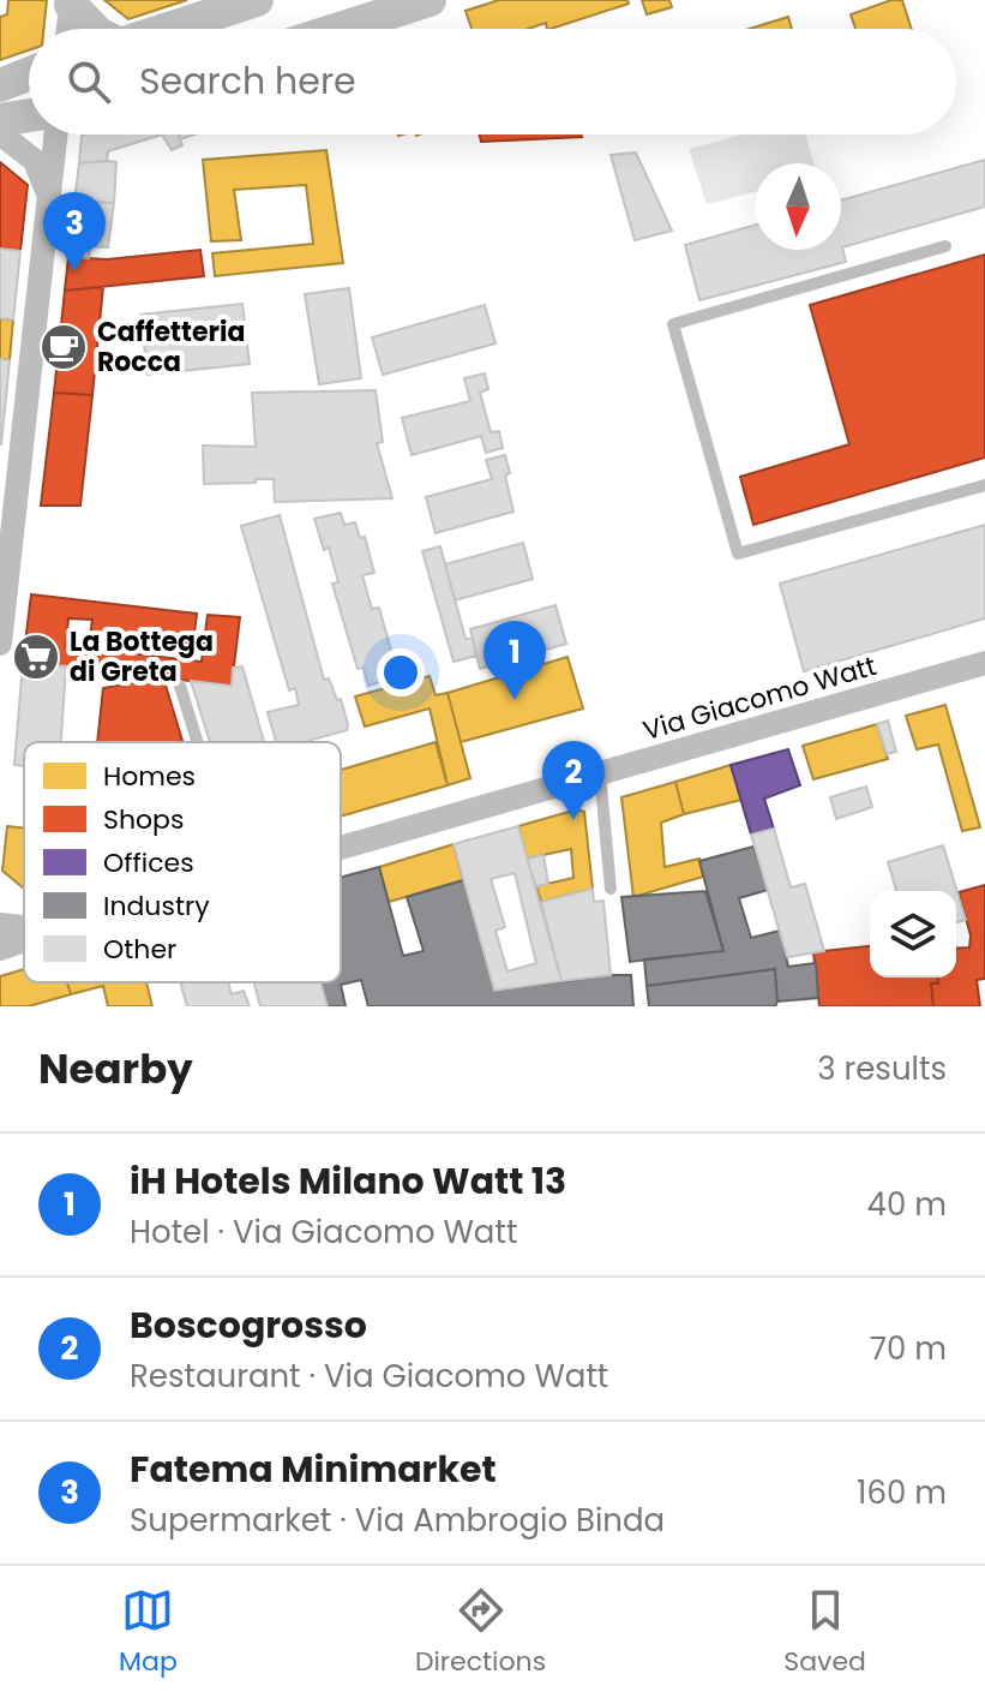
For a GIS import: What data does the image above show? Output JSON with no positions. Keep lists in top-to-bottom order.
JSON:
{
  "streets": {
    "street": ["Via Giacomo Watt"]
  },
  "places": {
    "cafe": ["Caffetteria Rocca"],
    "supermarket": ["La Bottega di Greta"]
  },
  "legend": [
    "Homes",
    "Shops",
    "Offices",
    "Industry",
    "Other"
  ],
  "north": "bottom",
  "page": {
    "search": "Search here",
    "pins": ["3", "1", "2"],
    "heading": ["Nearby", "3 results"],
    "list": [
      {
        "mark": "1",
        "name": "iH Hotels Milano Watt 13",
        "note": "Hotel · Via Giacomo Watt",
        "value": "40 m"
      },
      {
        "mark": "2",
        "name": "Boscogrosso",
        "note": "Restaurant · Via Giacomo Watt",
        "value": "70 m"
      },
      {
        "mark": "3",
        "name": "Fatema Minimarket",
        "note": "Supermarket · Via Ambrogio Binda",
        "value": "160 m"
      }
    ],
    "nav": ["Map", "Directions", "Saved"]
  }
}
